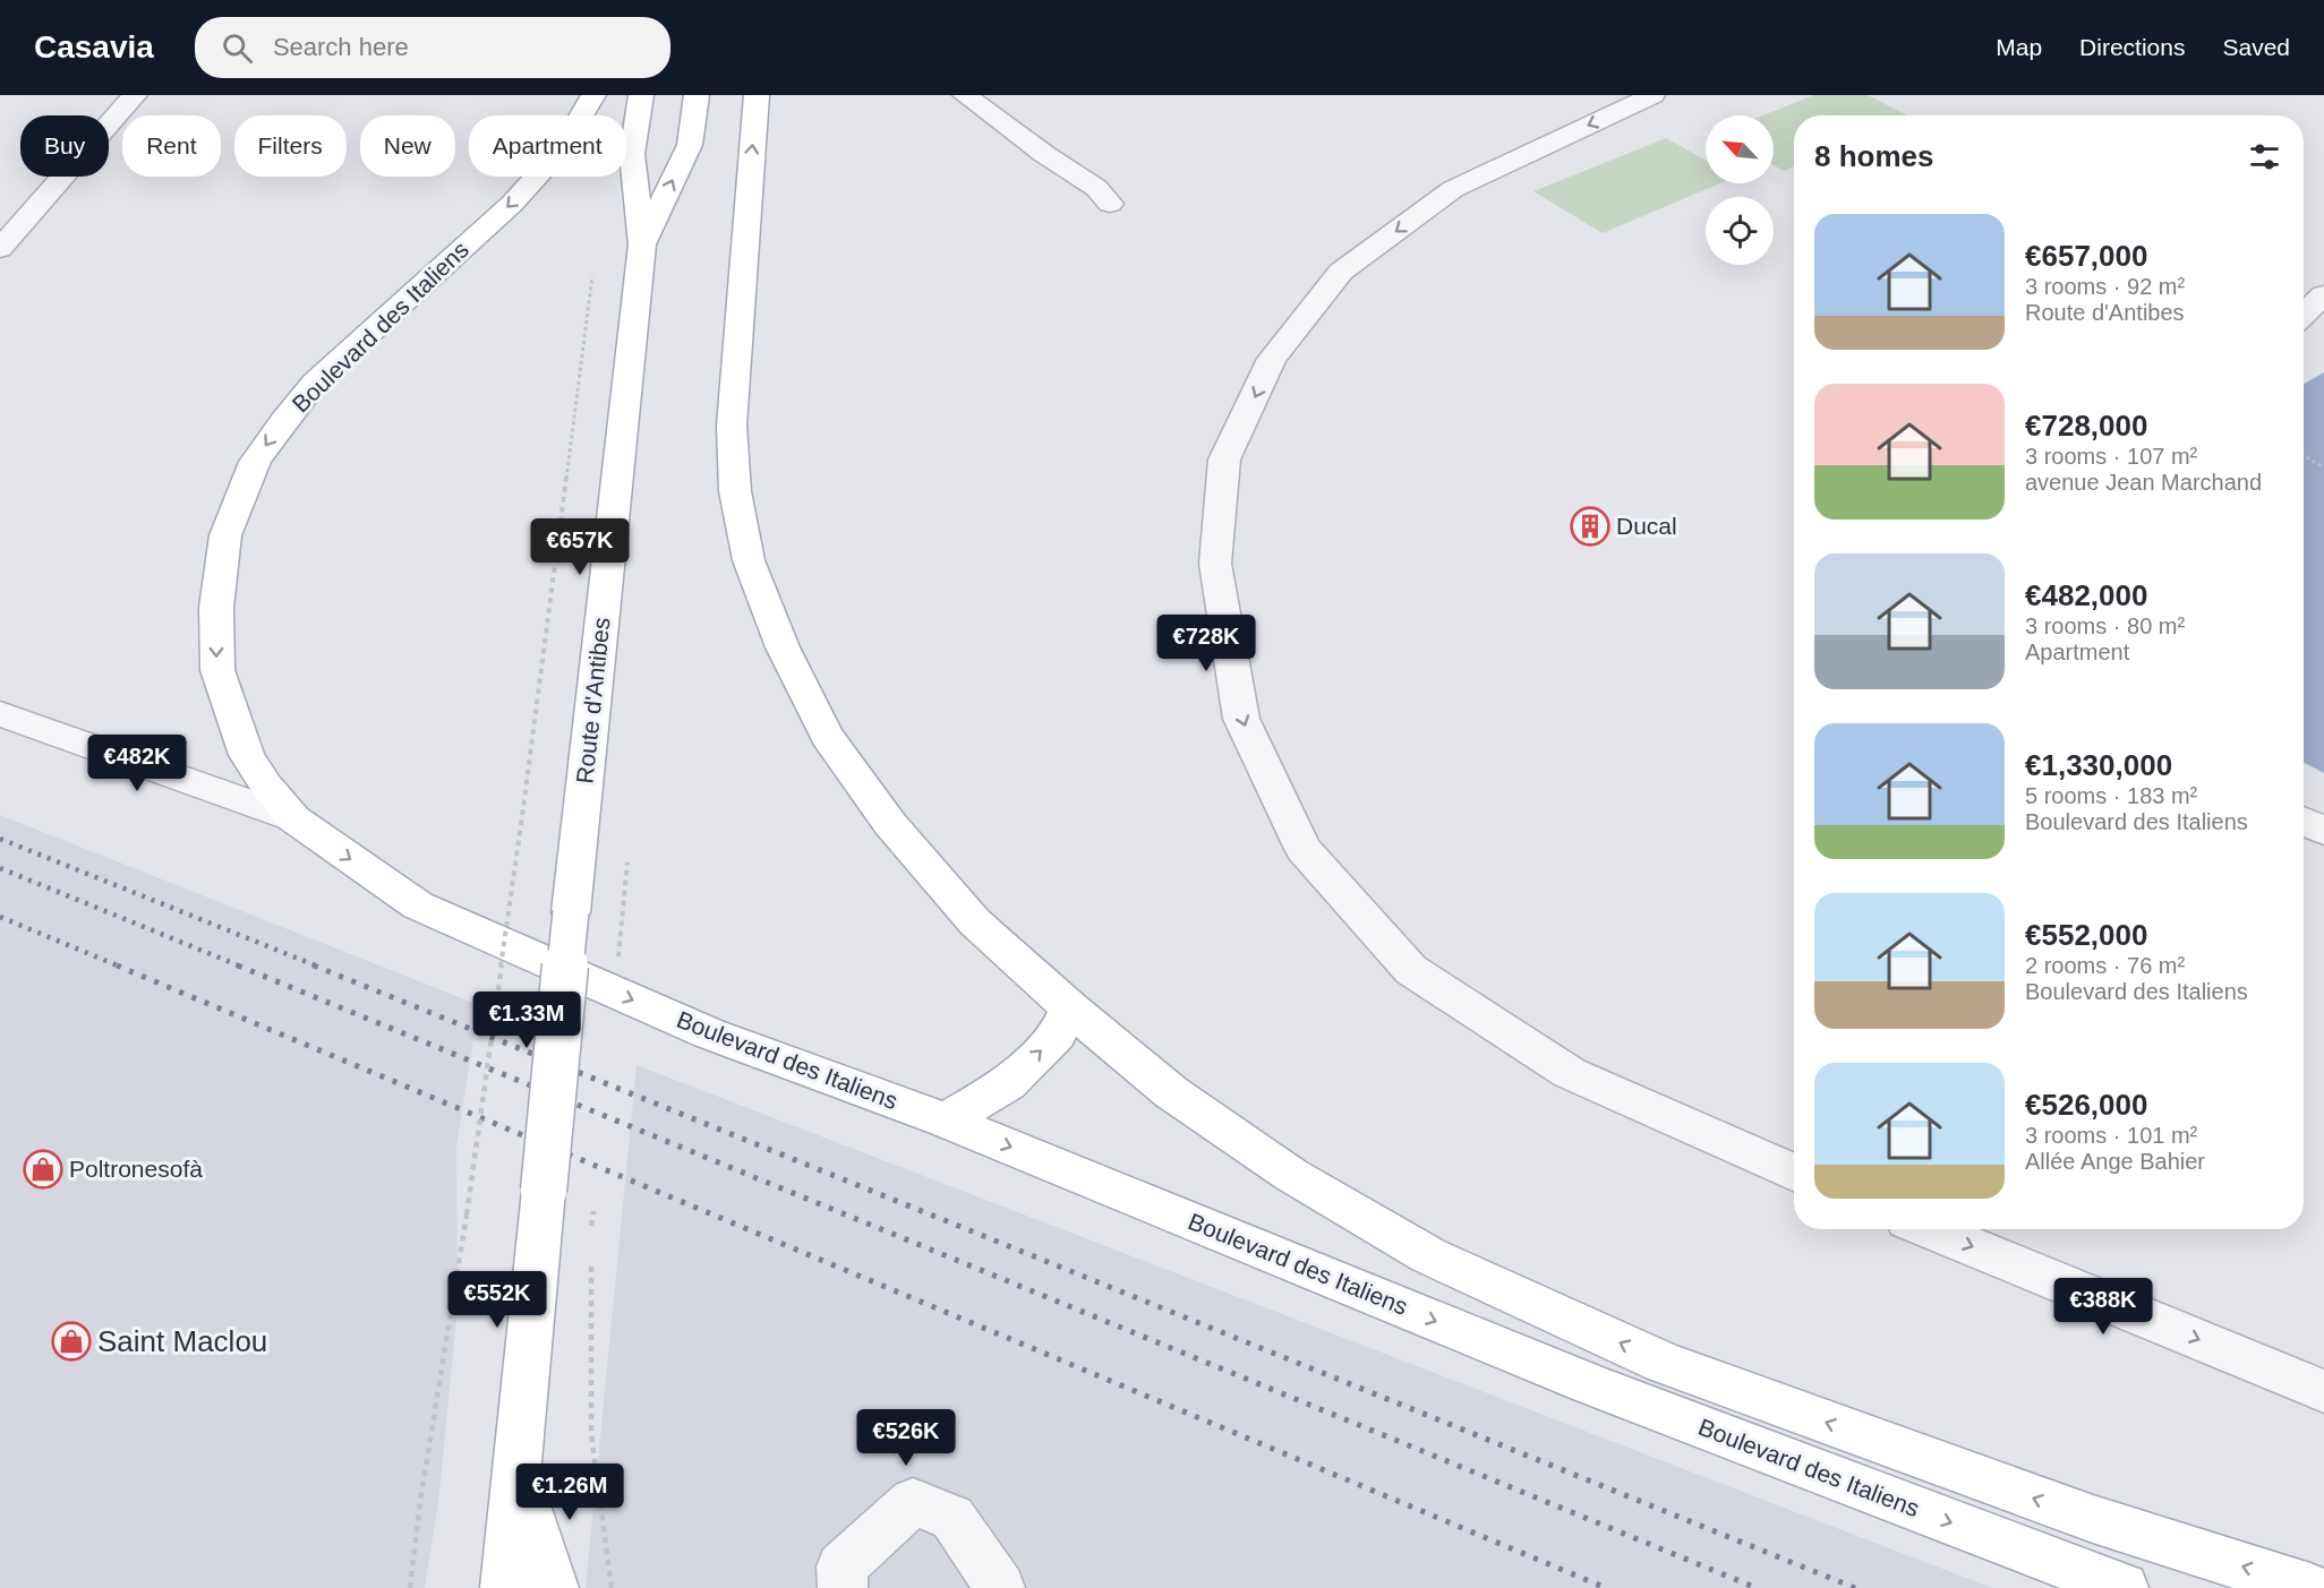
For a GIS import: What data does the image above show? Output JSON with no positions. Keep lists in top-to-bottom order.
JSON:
{
  "streets": {
    "main road": ["Boulevard des Italiens", "Route d'Antibes"]
  },
  "places": {
    "building": ["Ducal"],
    "shop": ["Poltronesofà", "Saint Maclou"]
  },
  "north": "top left",
  "page": {
    "header": "Casavia",
    "search": "Search here",
    "nav": ["Map", "Directions", "Saved"],
    "chip": [
      "Buy",
      "Rent",
      "Filters",
      "New",
      "Apartment"
    ],
    "heading": "8 homes",
    "list": [
      {
        "name": "€657,000",
        "note": "3 rooms · 92 m² · Route d'Antibes"
      },
      {
        "name": "€728,000",
        "note": "3 rooms · 107 m² · avenue Jean Marchand"
      },
      {
        "name": "€482,000",
        "note": "3 rooms · 80 m² · Apartment"
      },
      {
        "name": "€1,330,000",
        "note": "5 rooms · 183 m² · Boulevard des Italiens"
      },
      {
        "name": "€552,000",
        "note": "2 rooms · 76 m² · Boulevard des Italiens"
      },
      {
        "name": "€526,000",
        "note": "3 rooms · 101 m² · Allée Ange Bahier"
      }
    ],
    "price": [
      "€657K",
      "€728K",
      "€482K",
      "€1.33M",
      "€552K",
      "€388K",
      "€526K",
      "€1.26M"
    ]
  }
}
